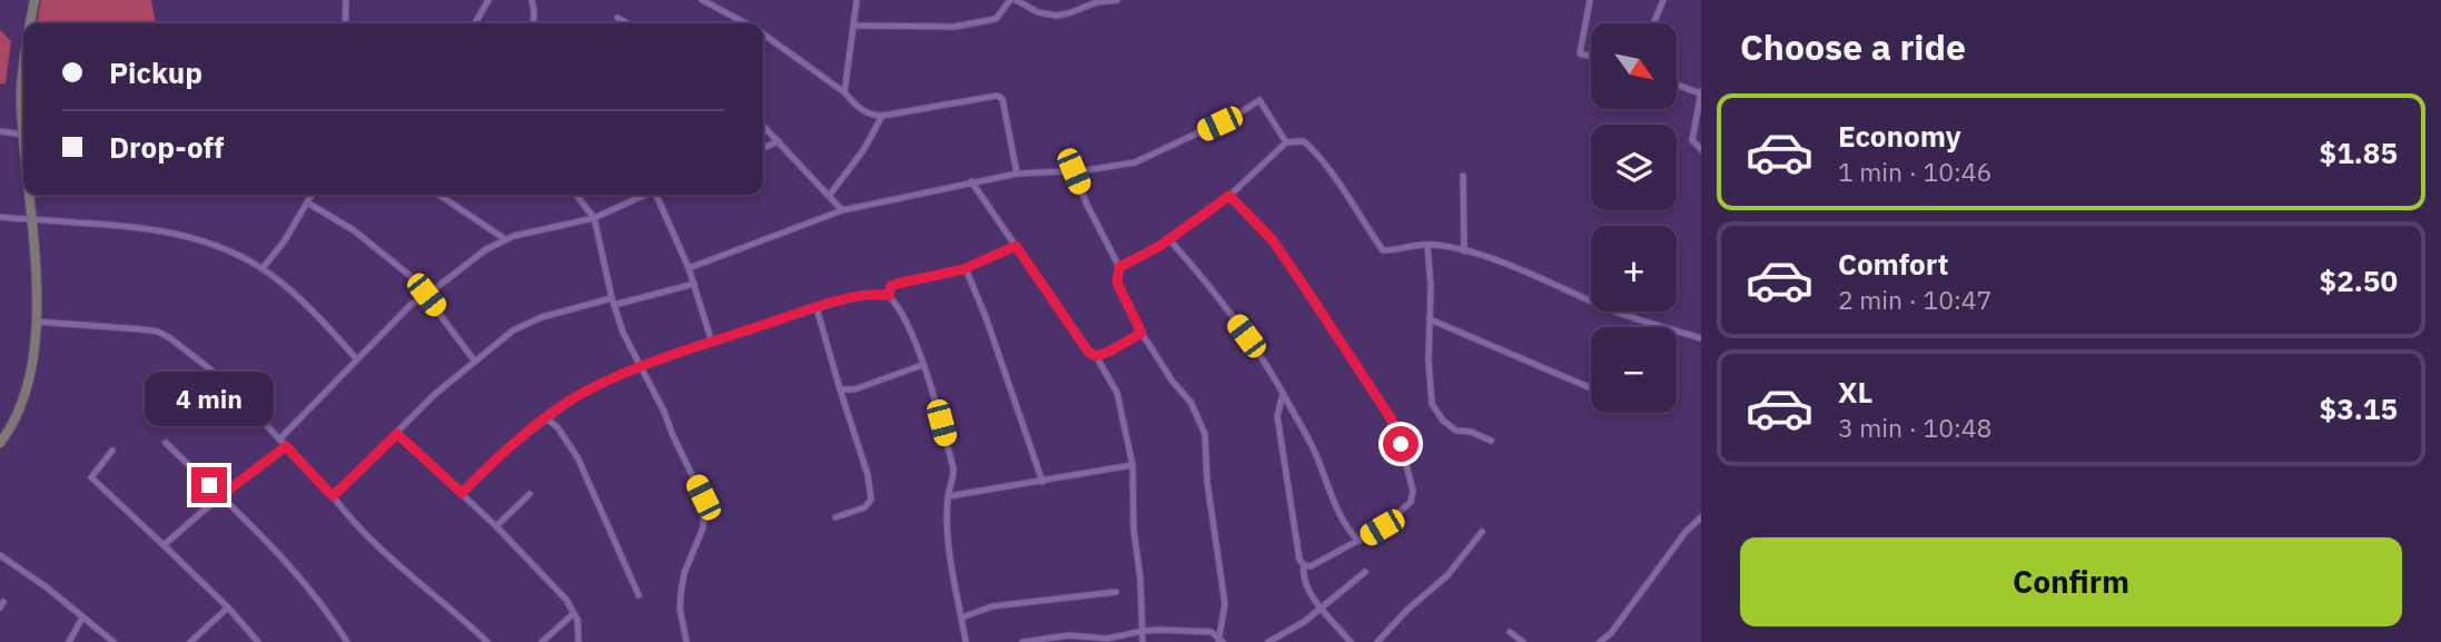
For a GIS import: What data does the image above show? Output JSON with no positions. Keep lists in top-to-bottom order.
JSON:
{
  "north": "bottom right",
  "page": {
    "heading": "Choose a ride",
    "map_buttons": ["+", "−"],
    "banner": ["Pickup", "Drop-off"],
    "list": [
      {
        "name": "Economy",
        "note": "1 min · 10:46",
        "value": "$1.85"
      },
      {
        "name": "Comfort",
        "note": "2 min · 10:47",
        "value": "$2.50"
      },
      {
        "name": "XL",
        "note": "3 min · 10:48",
        "value": "$3.15"
      }
    ],
    "bubble": "4 min",
    "buttons": "Confirm"
  }
}
